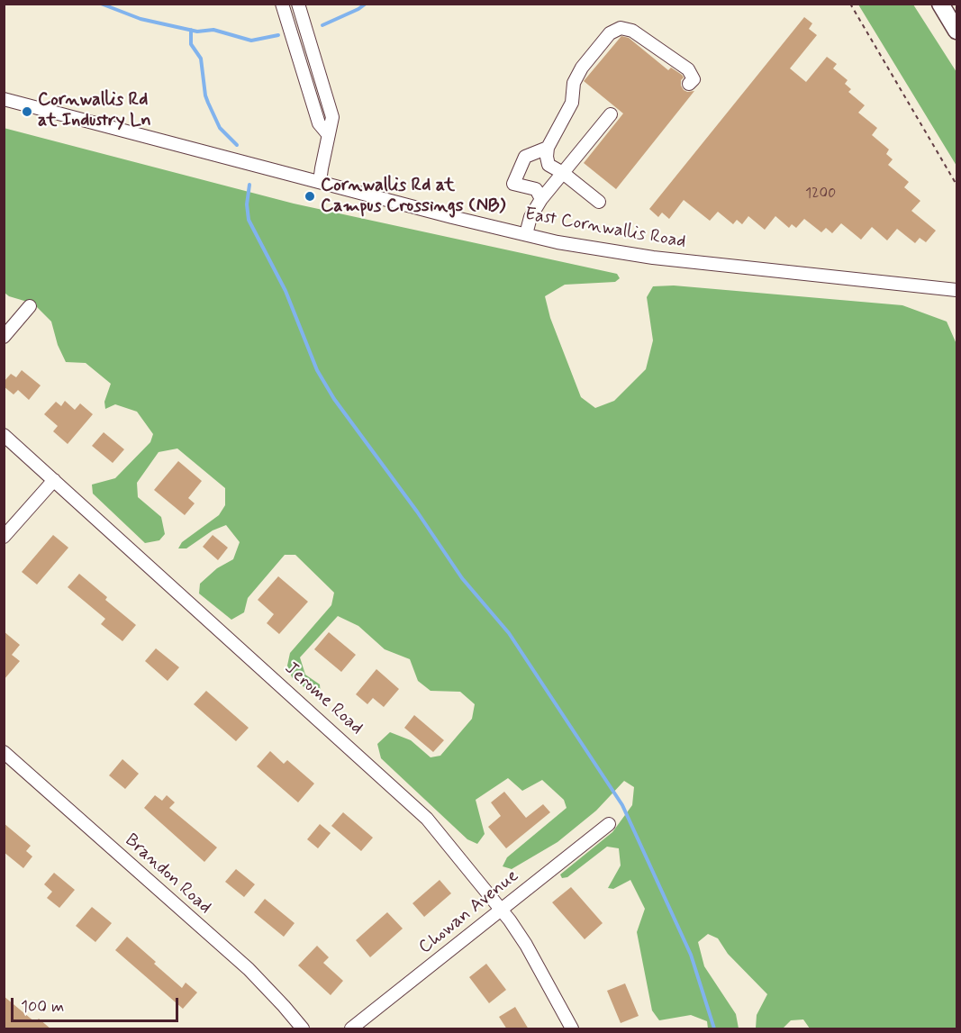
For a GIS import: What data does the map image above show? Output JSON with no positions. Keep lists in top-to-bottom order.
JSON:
{
  "streets": {
    "street": [
      "East Cornwallis Road",
      "Jerome Road",
      "Brandon Road",
      "Chowan Avenue"
    ]
  },
  "crossings": [
    ["Jerome Road", "Chowan Avenue"]
  ],
  "places": ["Cornwallis Rd at Industry Ln", "Cornwallis Rd at Campus Crossings (NB)"],
  "house_numbers": ["1200"],
  "scale_bar": "100 m"
}
